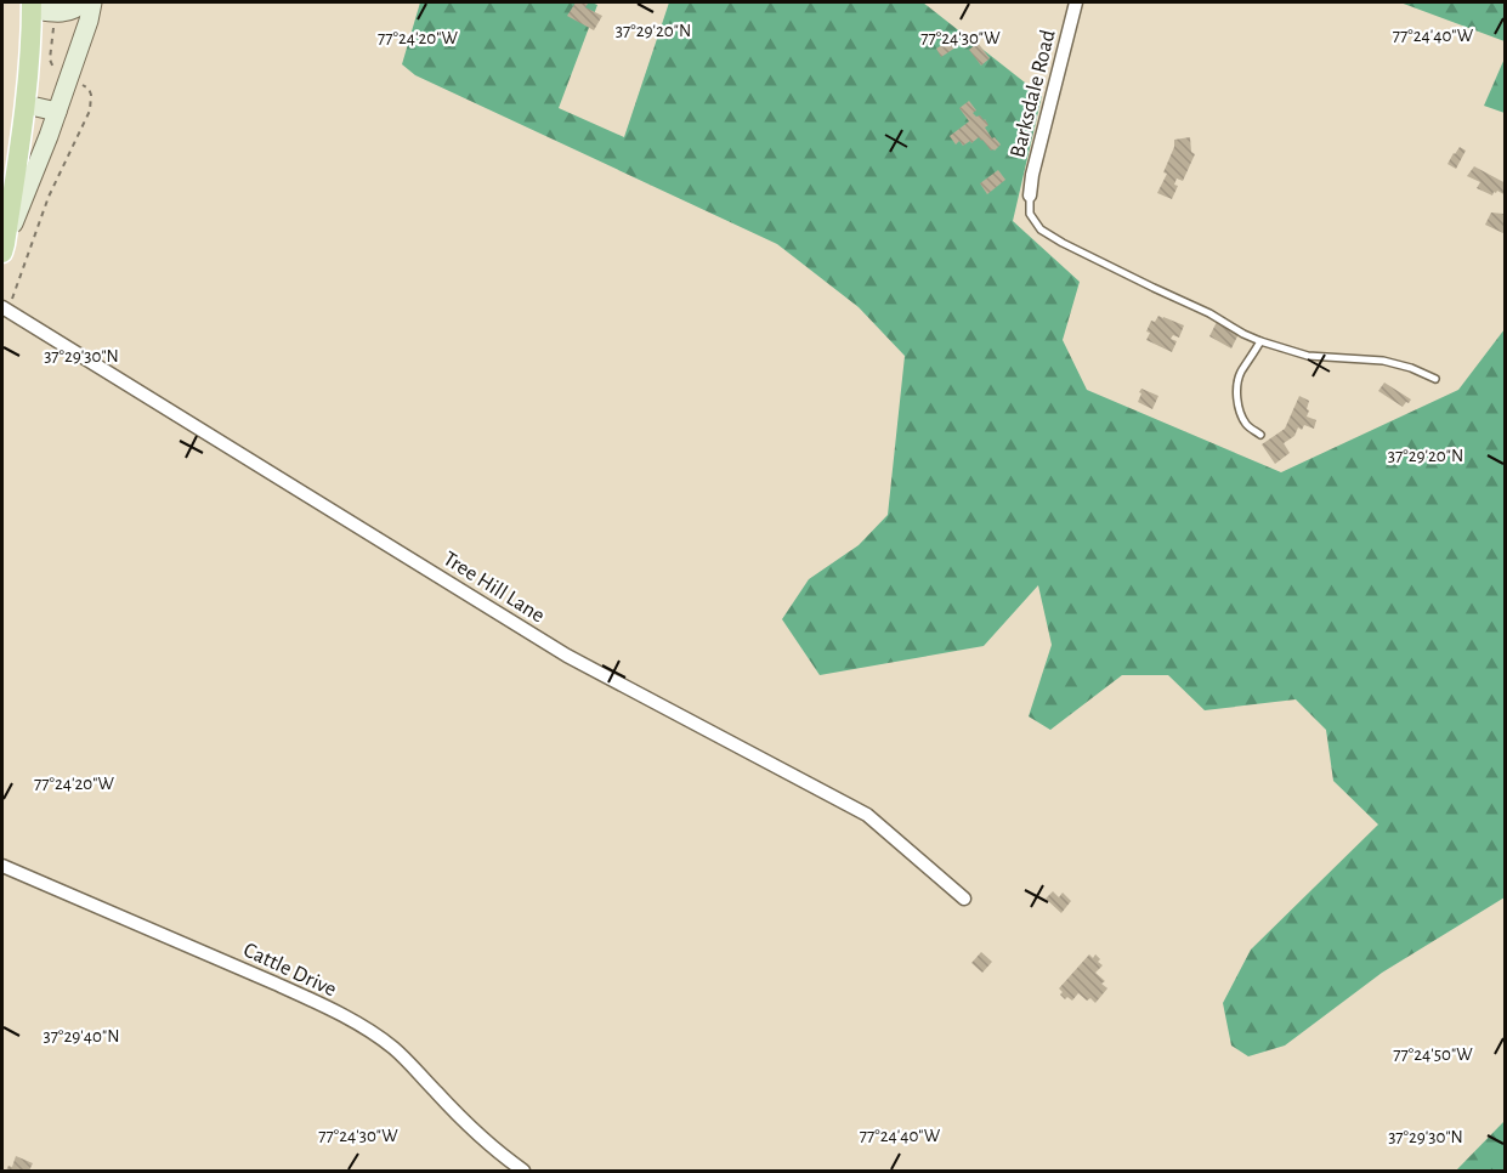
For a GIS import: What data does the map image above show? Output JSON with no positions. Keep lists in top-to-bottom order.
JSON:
{
  "streets": {
    "street": ["Barksdale Road", "Tree Hill Lane", "Cattle Drive"]
  },
  "coordinates": [
    "37°29'20\"N",
    "77°24'40\"W",
    "77°24'20\"W",
    "77°24'30\"W",
    "37°29'30\"N",
    "37°29'40\"N",
    "77°24'50\"W"
  ]
}
